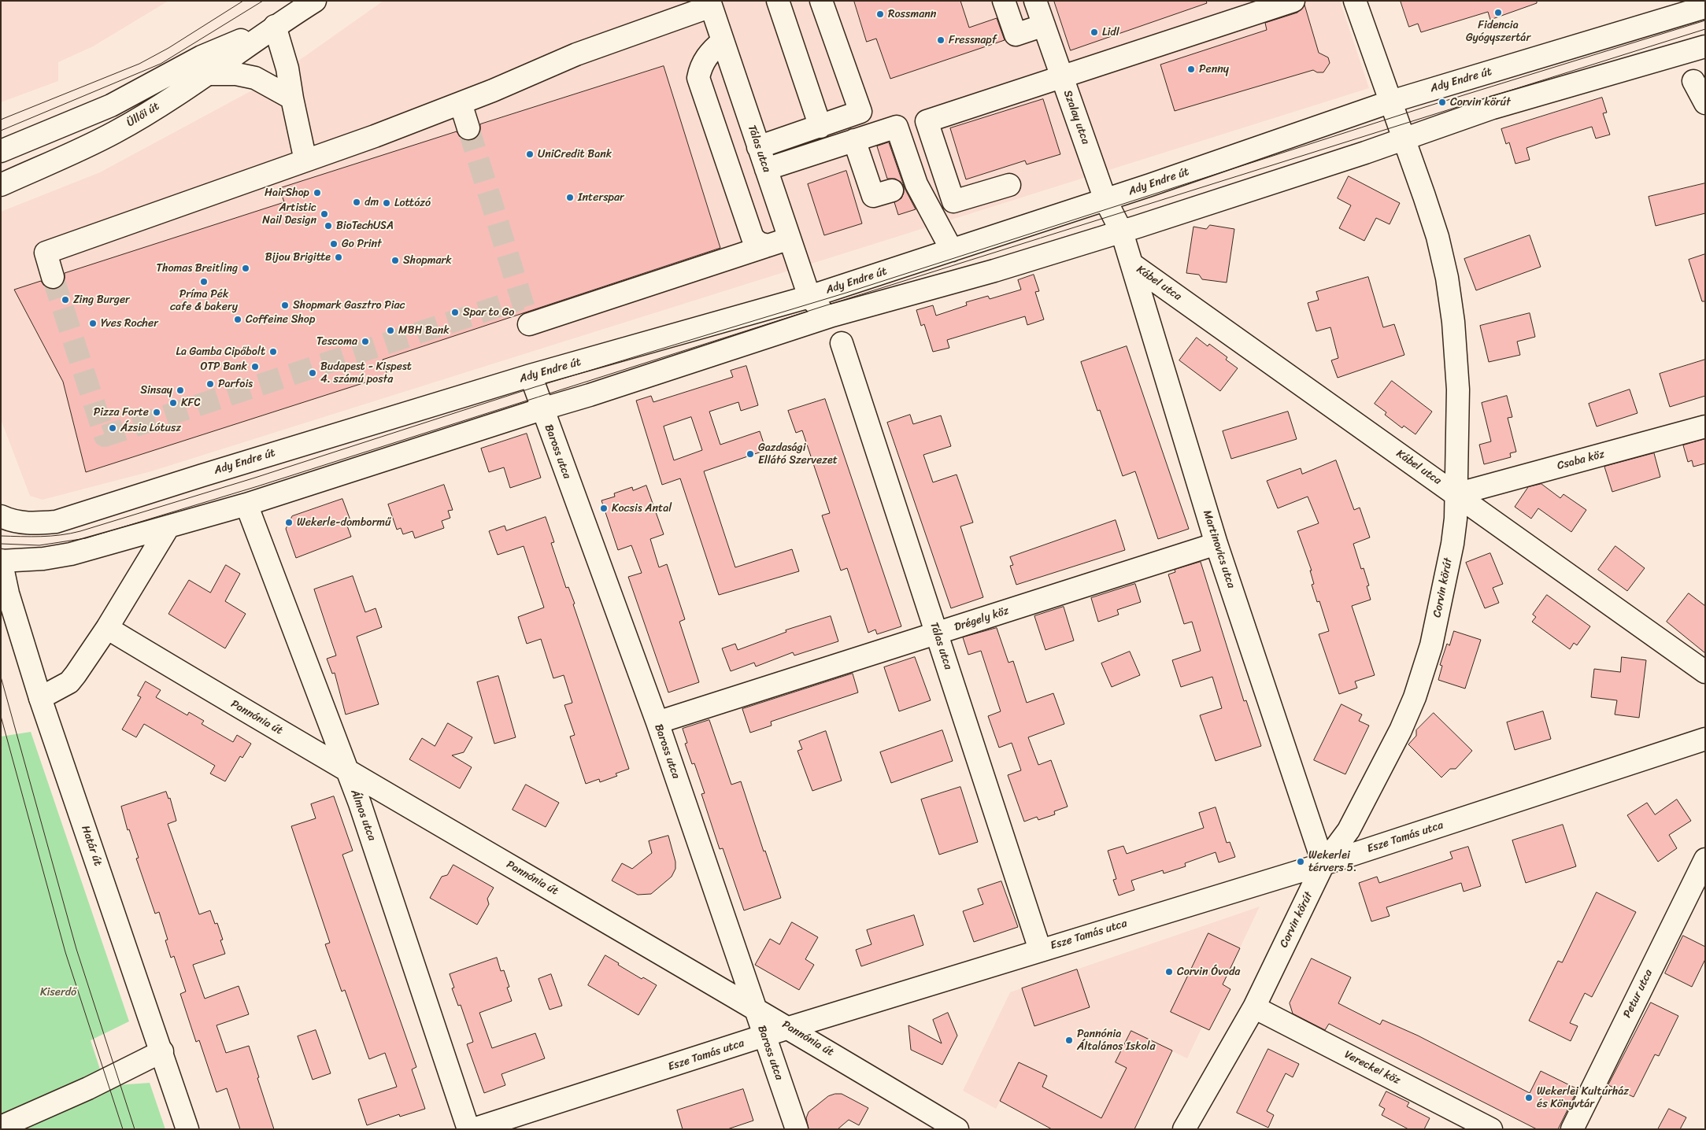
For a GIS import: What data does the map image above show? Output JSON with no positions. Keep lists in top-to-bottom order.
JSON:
{
  "streets": {
    "street": [
      "Ady Endre út",
      "Üllői út",
      "Szalay utca",
      "Tálas utca",
      "Kábel utca",
      "Baross utca",
      "Csaba köz",
      "Martinovics utca",
      "Corvin körút",
      "Drégely köz",
      "Pannónia út",
      "Álmos utca",
      "Esze Tamás utca",
      "Határ út",
      "Petur utca",
      "Vereckei köz"
    ]
  },
  "crossings": [
    ["Ady Endre út", "Szalay utca"],
    ["Ady Endre út", "Tálas utca"],
    ["Ady Endre út", "Baross utca"],
    ["Ady Endre út", "Corvin körút"],
    ["Szalay utca", "Martinovics utca"],
    ["Tálas utca", "Drégely köz"],
    ["Tálas utca", "Esze Tamás utca"],
    ["Kábel utca", "Csaba köz"],
    ["Kábel utca", "Martinovics utca"],
    ["Kábel utca", "Corvin körút"],
    ["Baross utca", "Drégely köz"],
    ["Baross utca", "Pannónia út"],
    ["Baross utca", "Esze Tamás utca"],
    ["Csaba köz", "Corvin körút"],
    ["Martinovics utca", "Corvin körút"],
    ["Martinovics utca", "Drégely köz"],
    ["Martinovics utca", "Esze Tamás utca"],
    ["Corvin körút", "Esze Tamás utca"],
    ["Corvin körút", "Vereckei köz"],
    ["Pannónia út", "Álmos utca"],
    ["Pannónia út", "Esze Tamás utca"]
  ],
  "parks": ["Kiserdő"],
  "places": [
    "Fidencia Gyógyszertár",
    "Rossmann",
    "Lidl",
    "Fressnapf",
    "Penny",
    "Corvin körút",
    "UniCredit Bank",
    "HairShop",
    "Interspar",
    "dm",
    "Lottózó",
    "Artistic Nail Design",
    "BioTechUSA",
    "Go Print",
    "Bijou Brigitte",
    "Shopmark",
    "Thomas Breitling",
    "Príma Pék cafe & bakery",
    "Zing Burger",
    "Shopmark Gasztro Piac",
    "Spar to Go",
    "Coffeine Shop",
    "Yves Rocher",
    "MBH Bank",
    "Tescoma",
    "La Gamba Cipőbolt",
    "OTP Bank",
    "Budapest - Kispest 4. számú posta",
    "Parfois",
    "Sinsay",
    "KFC",
    "Pizza Forte",
    "Ázsia Lótusz",
    "Gazdasági Ellátó Szervezet",
    "Kocsis Antal",
    "Wekerle-dombormű",
    "Wekerlei térvers 5.",
    "Corvin Óvoda",
    "Pannónia Általános Iskola",
    "Wekerlei Kultúrház és Könyvtár"
  ]
}
